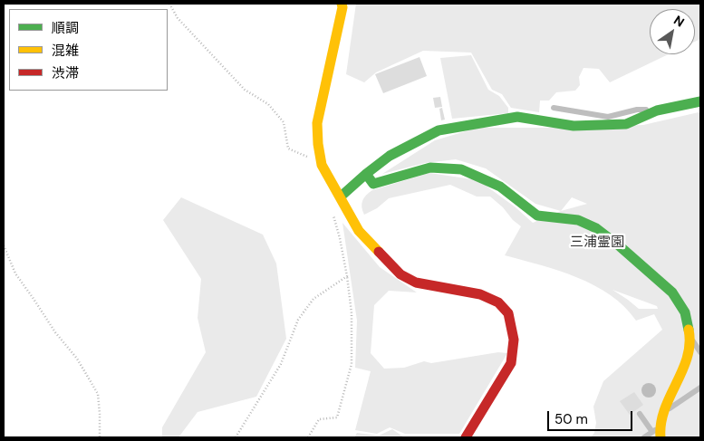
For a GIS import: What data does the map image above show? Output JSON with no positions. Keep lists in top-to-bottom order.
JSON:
{
  "parks": ["三浦霊園"],
  "legend": ["順調", "混雑", "渋滞"],
  "scale_bar": "50 m",
  "north": "top right"
}
